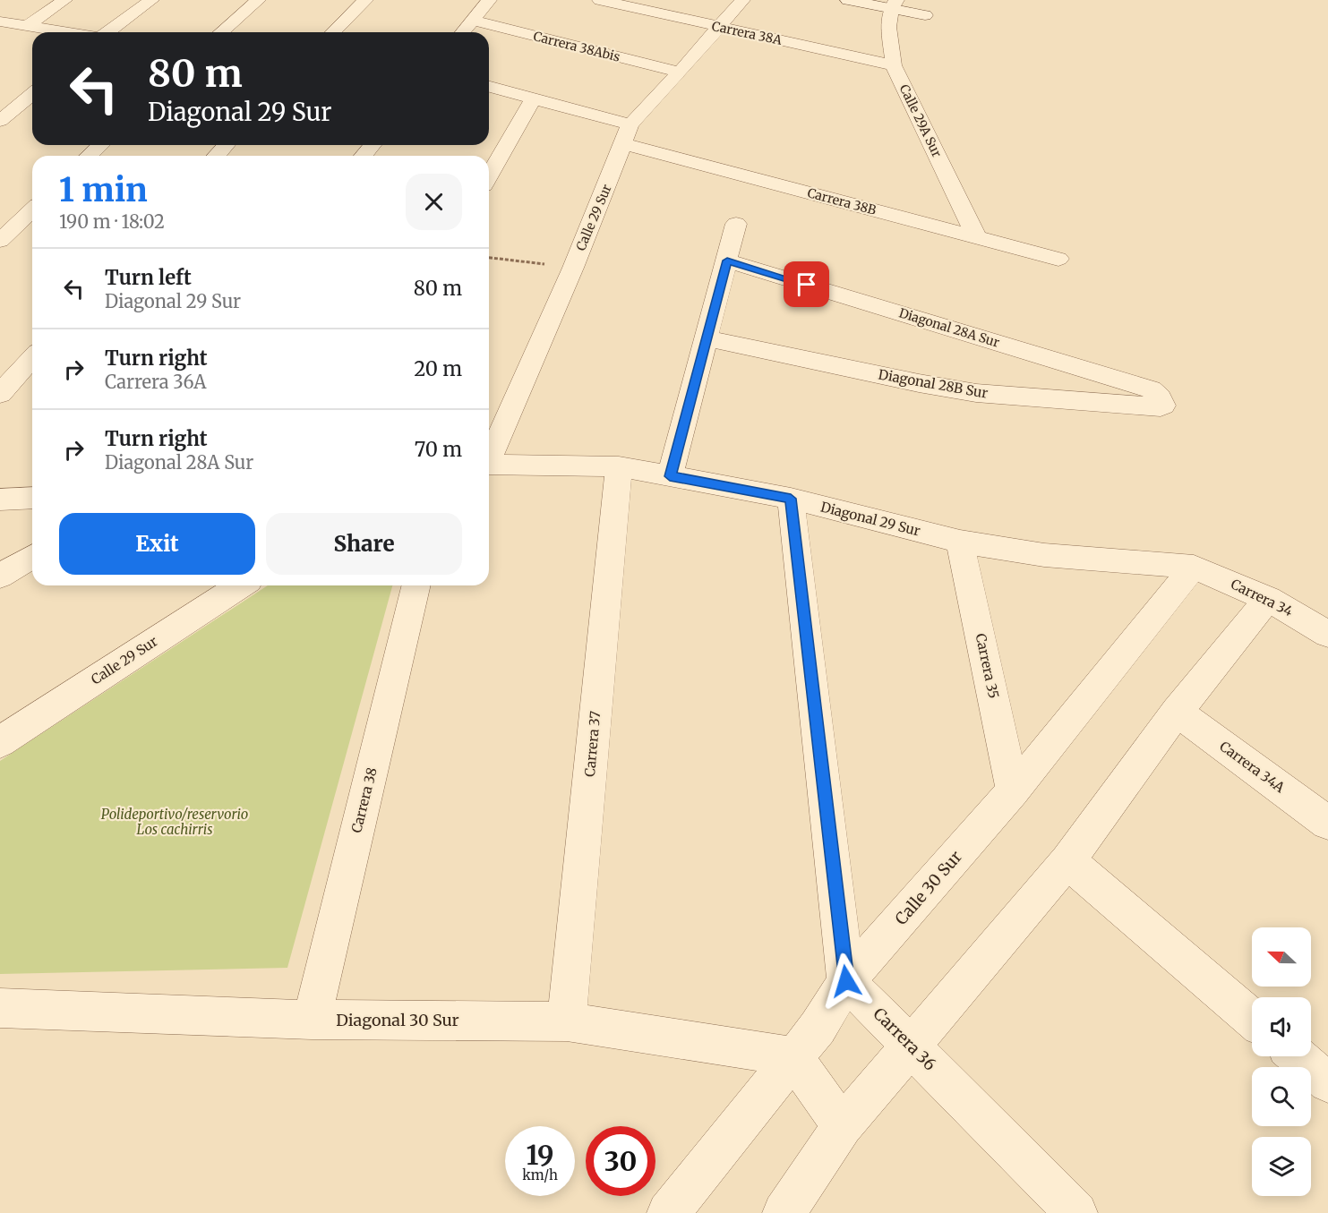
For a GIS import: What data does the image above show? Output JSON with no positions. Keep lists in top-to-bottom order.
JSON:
{
  "streets": {
    "street": [
      "Carrera 38A",
      "Carrera 38Abis",
      "Calle 29A Sur",
      "Carrera 38B",
      "Calle 29 Sur",
      "Diagonal 28A Sur",
      "Diagonal 28B Sur",
      "Diagonal 29 Sur",
      "Carrera 34",
      "Carrera 35",
      "Carrera 37",
      "Carrera 34A",
      "Carrera 38",
      "Calle 30 Sur",
      "Diagonal 30 Sur",
      "Carrera 36"
    ]
  },
  "crossings": [
    ["Carrera 38A", "Calle 29A Sur"],
    ["Carrera 38A", "Calle 29 Sur"],
    ["Carrera 38Abis", "Calle 29 Sur"],
    ["Calle 29A Sur", "Carrera 38B"],
    ["Carrera 38B", "Calle 29 Sur"],
    ["Diagonal 28A Sur", "Diagonal 28B Sur"],
    ["Diagonal 29 Sur", "Carrera 34"],
    ["Diagonal 29 Sur", "Carrera 35"],
    ["Diagonal 29 Sur", "Carrera 37"],
    ["Diagonal 29 Sur", "Calle 30 Sur"],
    ["Carrera 34", "Calle 30 Sur"],
    ["Carrera 35", "Calle 30 Sur"],
    ["Carrera 37", "Diagonal 30 Sur"],
    ["Carrera 38", "Diagonal 30 Sur"],
    ["Calle 30 Sur", "Diagonal 30 Sur"],
    ["Calle 30 Sur", "Carrera 36"]
  ],
  "parks": ["Polideportivo/reservorio Los cachirris"],
  "north": "left",
  "page": {
    "turn": ["80 m", "Diagonal 29 Sur"],
    "heading": ["1 min", "190 m · 18:02"],
    "list": [
      {
        "name": "Turn left",
        "note": "Diagonal 29 Sur",
        "value": "80 m"
      },
      {
        "name": "Turn right",
        "note": "Carrera 36A",
        "value": "20 m"
      },
      {
        "name": "Turn right",
        "note": "Diagonal 28A Sur",
        "value": "70 m"
      }
    ],
    "buttons": ["Exit", "Share"],
    "speed": "19 km/h",
    "limit": "30"
  }
}
